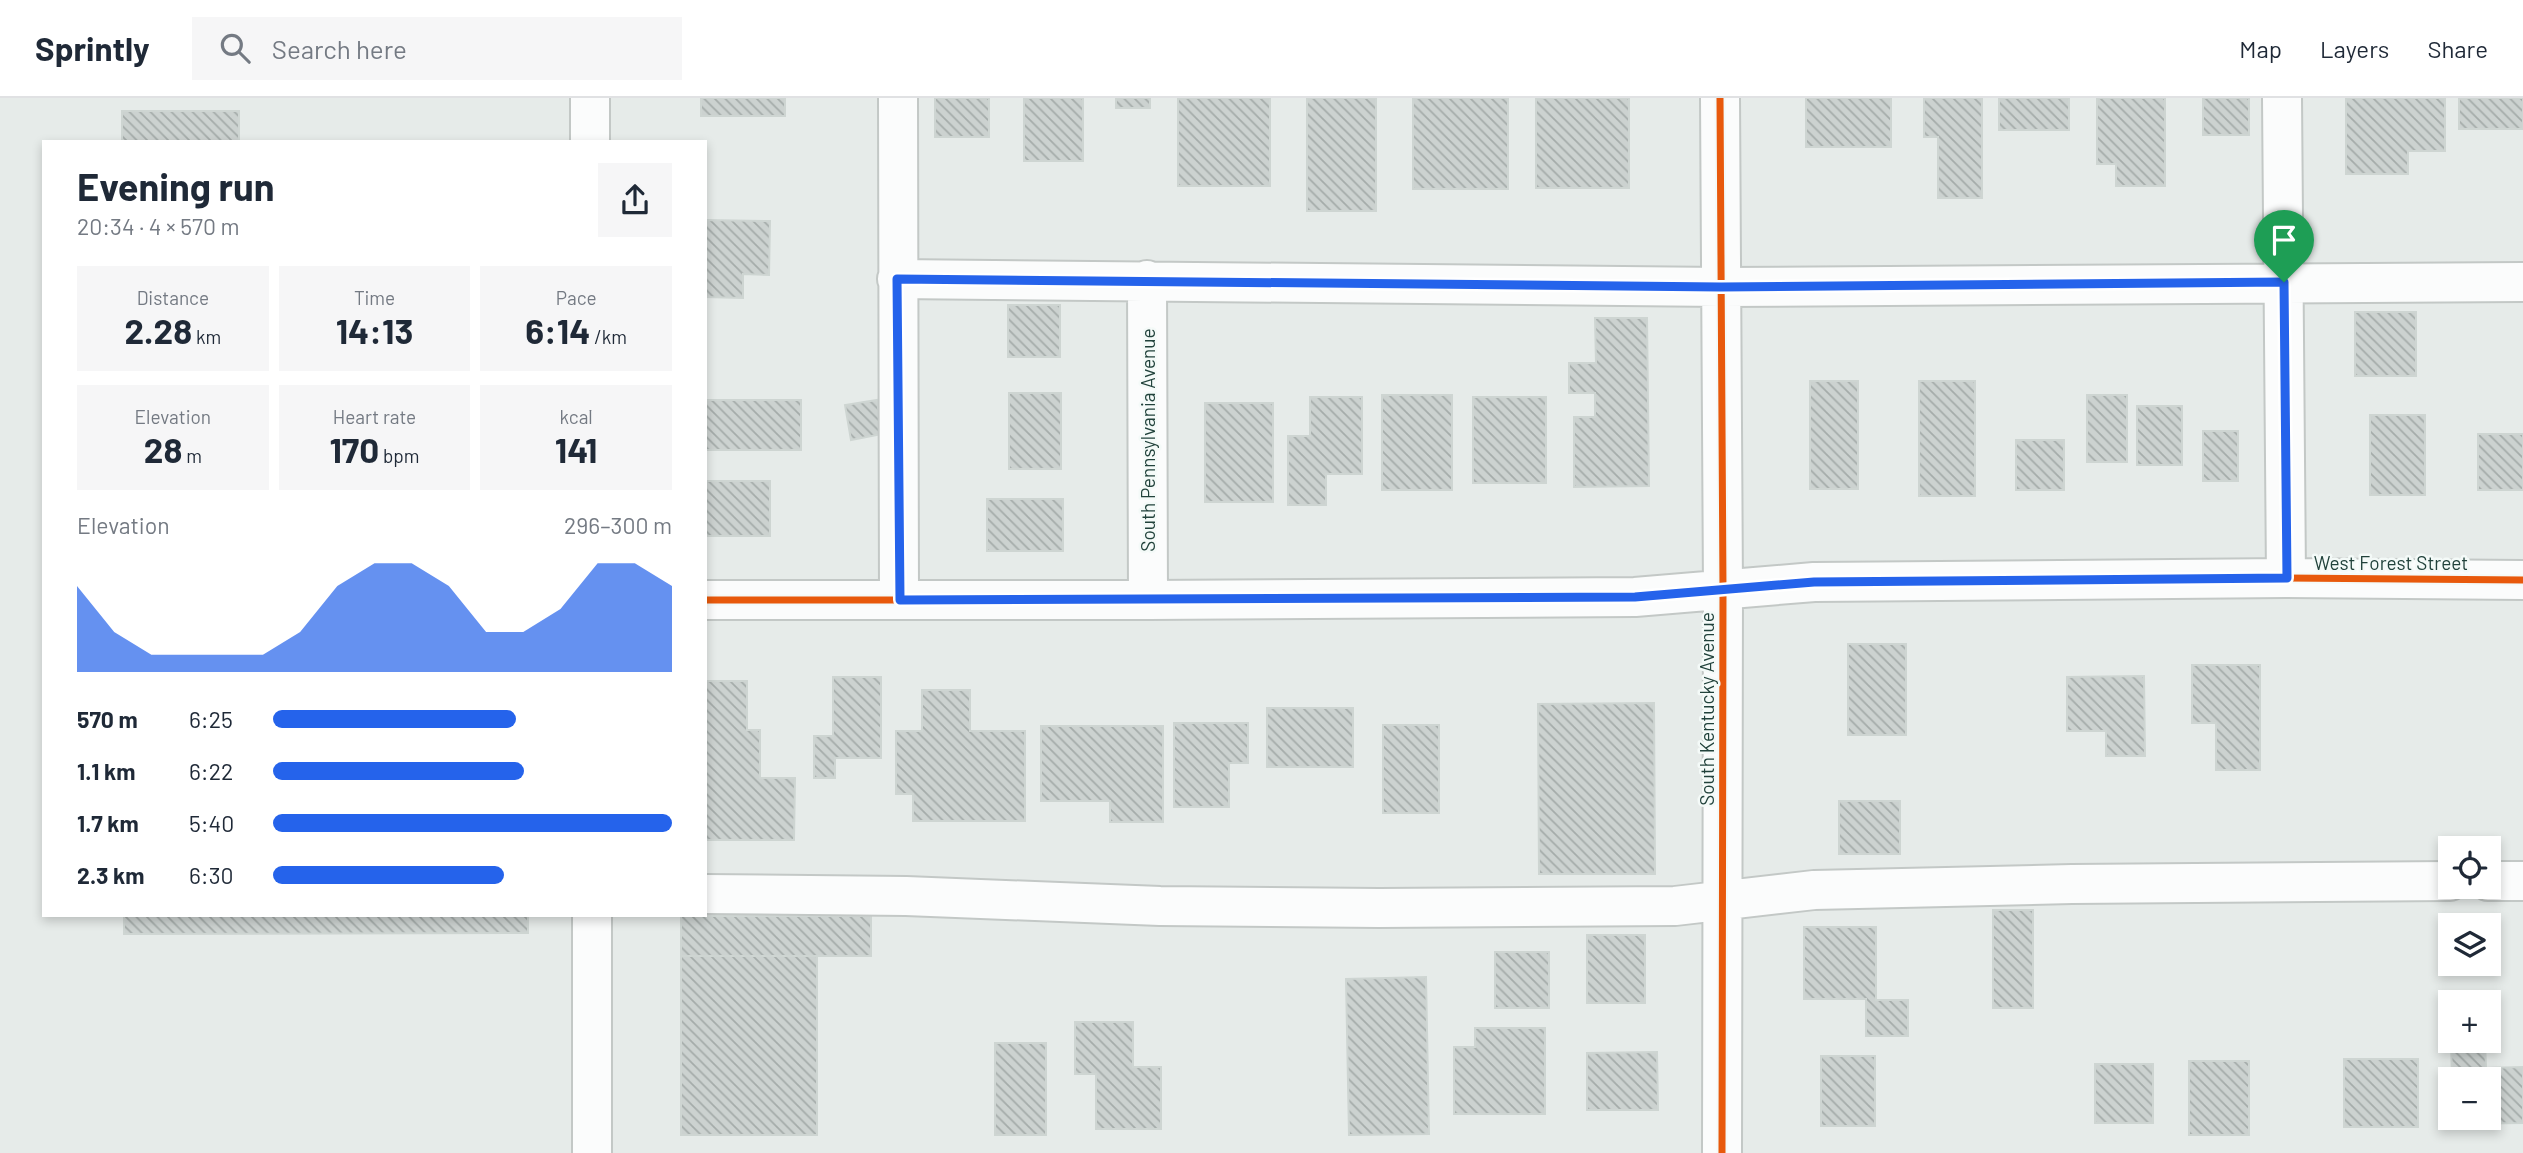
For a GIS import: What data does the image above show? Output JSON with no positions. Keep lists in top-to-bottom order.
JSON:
{
  "streets": {
    "street": ["South Pennsylvania Avenue", "West Forest Street", "South Kentucky Avenue"]
  },
  "crossings": [
    ["South Pennsylvania Avenue", "West Forest Street"],
    ["West Forest Street", "South Kentucky Avenue"]
  ],
  "page": {
    "header": "Sprintly",
    "search": "Search here",
    "nav": ["Map", "Layers", "Share"],
    "heading": ["Evening run", "20:34 · 4 × 570 m"],
    "stats": [
      ["Distance", "2.28 km"],
      ["Time", "14:13"],
      ["Pace", "6:14 /km"],
      ["Elevation", "28 m"],
      ["Heart rate", "170 bpm"],
      ["kcal", "141"]
    ],
    "chart": ["Elevation", "296–300 m"],
    "list": [
      {
        "name": "570 m",
        "note": "6:25"
      },
      {
        "name": "1.1 km",
        "note": "6:22"
      },
      {
        "name": "1.7 km",
        "note": "5:40"
      },
      {
        "name": "2.3 km",
        "note": "6:30"
      }
    ],
    "map_buttons": ["+", "−"]
  }
}
